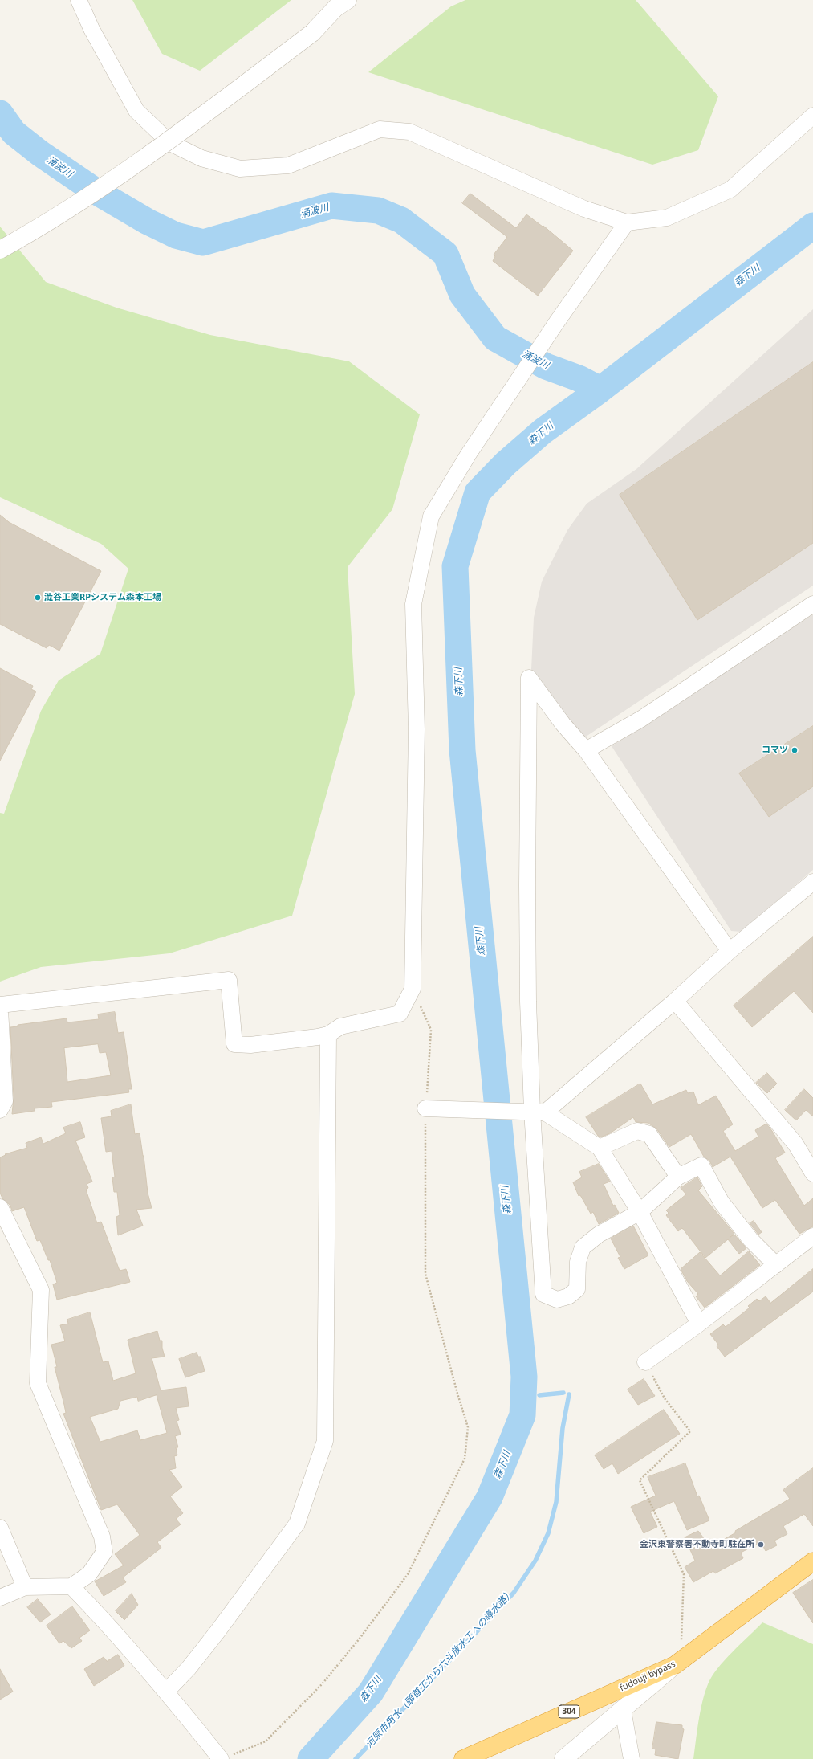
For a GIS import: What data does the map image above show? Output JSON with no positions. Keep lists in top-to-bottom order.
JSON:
{
  "streets": {
    "highway": ["fudouji bypass", "304"]
  },
  "water": ["涌波川", "森下川", "河原市用水（頭首工から六斗放水工への導水路）"],
  "places": ["澁谷工業RPシステム森本工場", "コマツ", "金沢東警察署不動寺町駐在所"]
}
